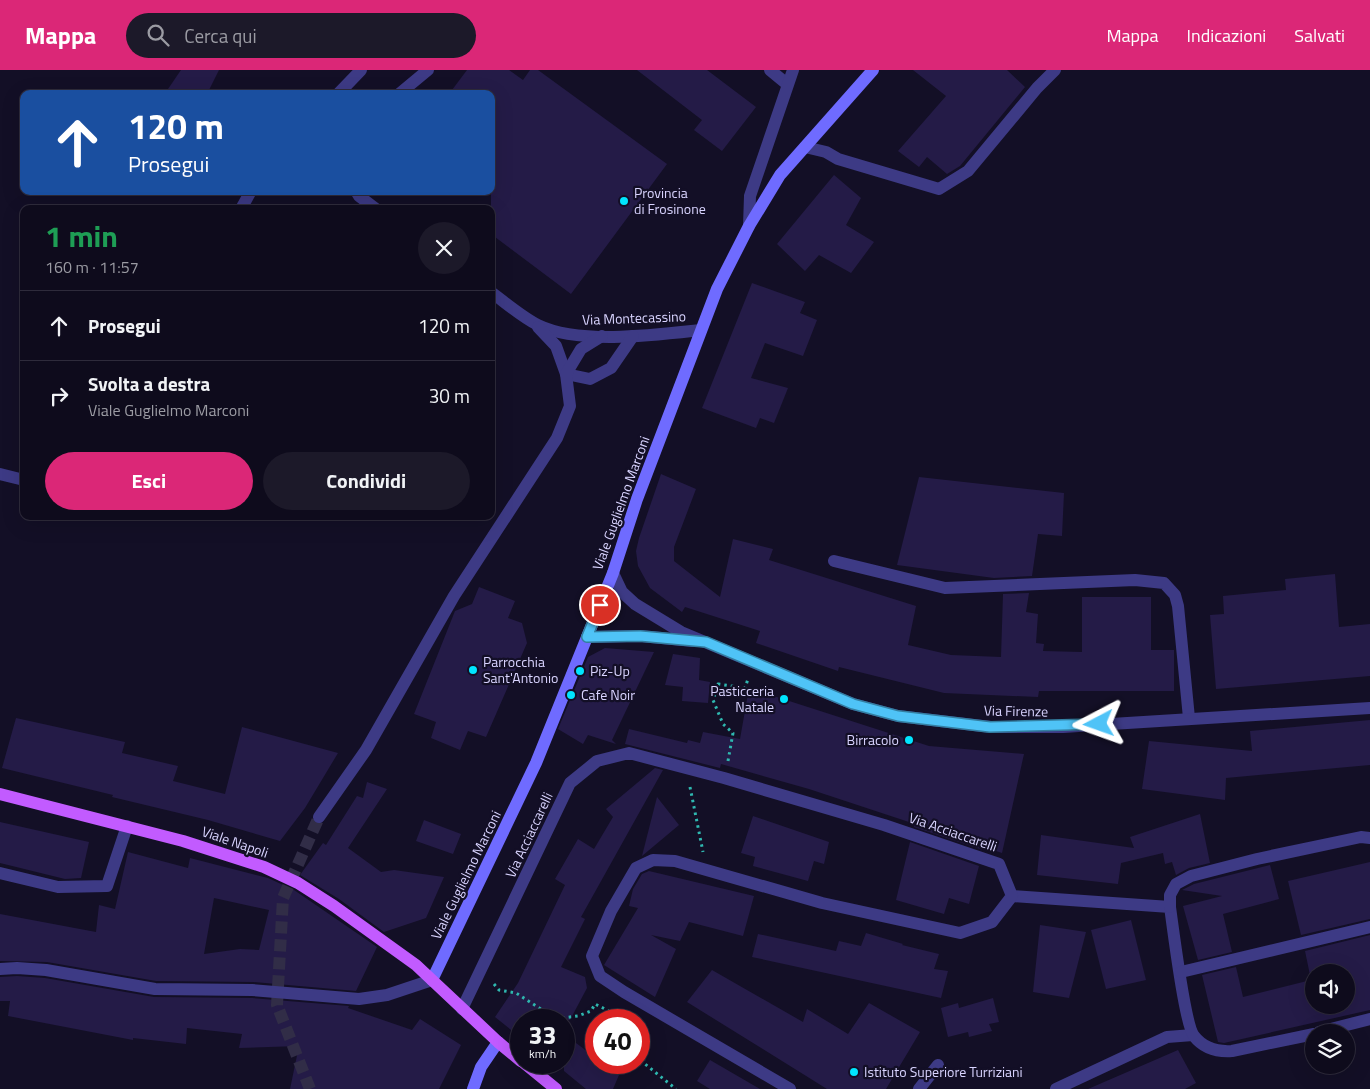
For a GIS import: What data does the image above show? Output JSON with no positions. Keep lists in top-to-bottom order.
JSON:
{
  "streets": {
    "main road": ["Viale Guglielmo Marconi", "Viale Napoli"],
    "street": ["Via Montecassino", "Via Firenze", "Via Acciaccarelli"]
  },
  "crossings": [
    ["Via Montecassino", "Viale Guglielmo Marconi"],
    ["Viale Guglielmo Marconi", "Via Firenze"],
    ["Viale Guglielmo Marconi", "Viale Napoli"],
    ["Via Acciaccarelli", "Viale Napoli"]
  ],
  "places": [
    "Provincia di Frosinone",
    "Parrocchia Sant'Antonio",
    "Piz-Up",
    "Cafe Noir",
    "Pasticceria Natale",
    "Birracolo",
    "Istituto Superiore Turriziani"
  ],
  "page": {
    "header": "Mappa",
    "search": "Cerca qui",
    "nav": ["Mappa", "Indicazioni", "Salvati"],
    "turn": ["120 m", "Prosegui"],
    "heading": ["1 min", "160 m · 11:57"],
    "list": [
      {
        "name": "Prosegui",
        "value": "120 m"
      },
      {
        "name": "Svolta a destra",
        "note": "Viale Guglielmo Marconi",
        "value": "30 m"
      }
    ],
    "buttons": ["Esci", "Condividi"],
    "speed": "33 km/h",
    "limit": "40"
  }
}
